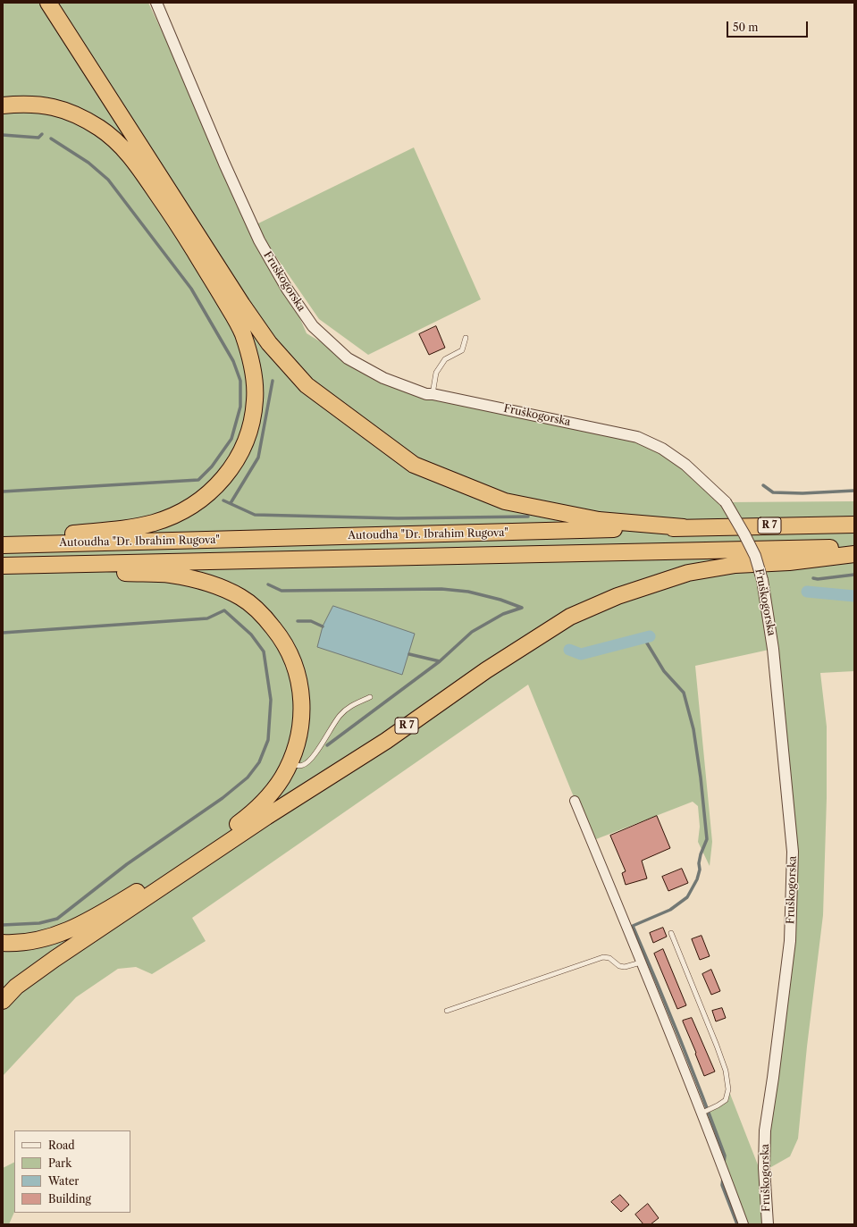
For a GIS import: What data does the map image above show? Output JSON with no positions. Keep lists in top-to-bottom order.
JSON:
{
  "streets": {
    "highway": ["R 7", "Autoudha \"Dr. Ibrahim Rugova\""],
    "street": ["Fruškogorska"]
  },
  "legend": [
    "Road",
    "Park",
    "Water",
    "Building"
  ],
  "scale_bar": "50 m"
}
